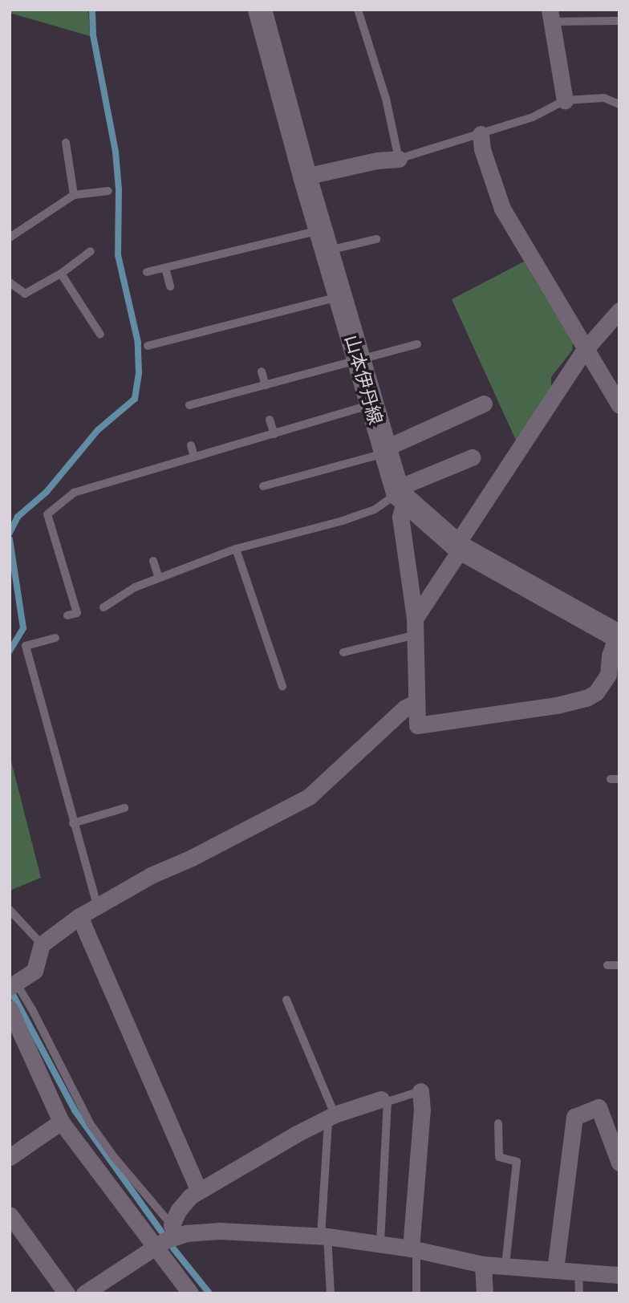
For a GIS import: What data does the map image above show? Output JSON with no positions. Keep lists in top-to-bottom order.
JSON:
{
  "streets": {
    "main road": ["山本伊丹線"]
  }
}
